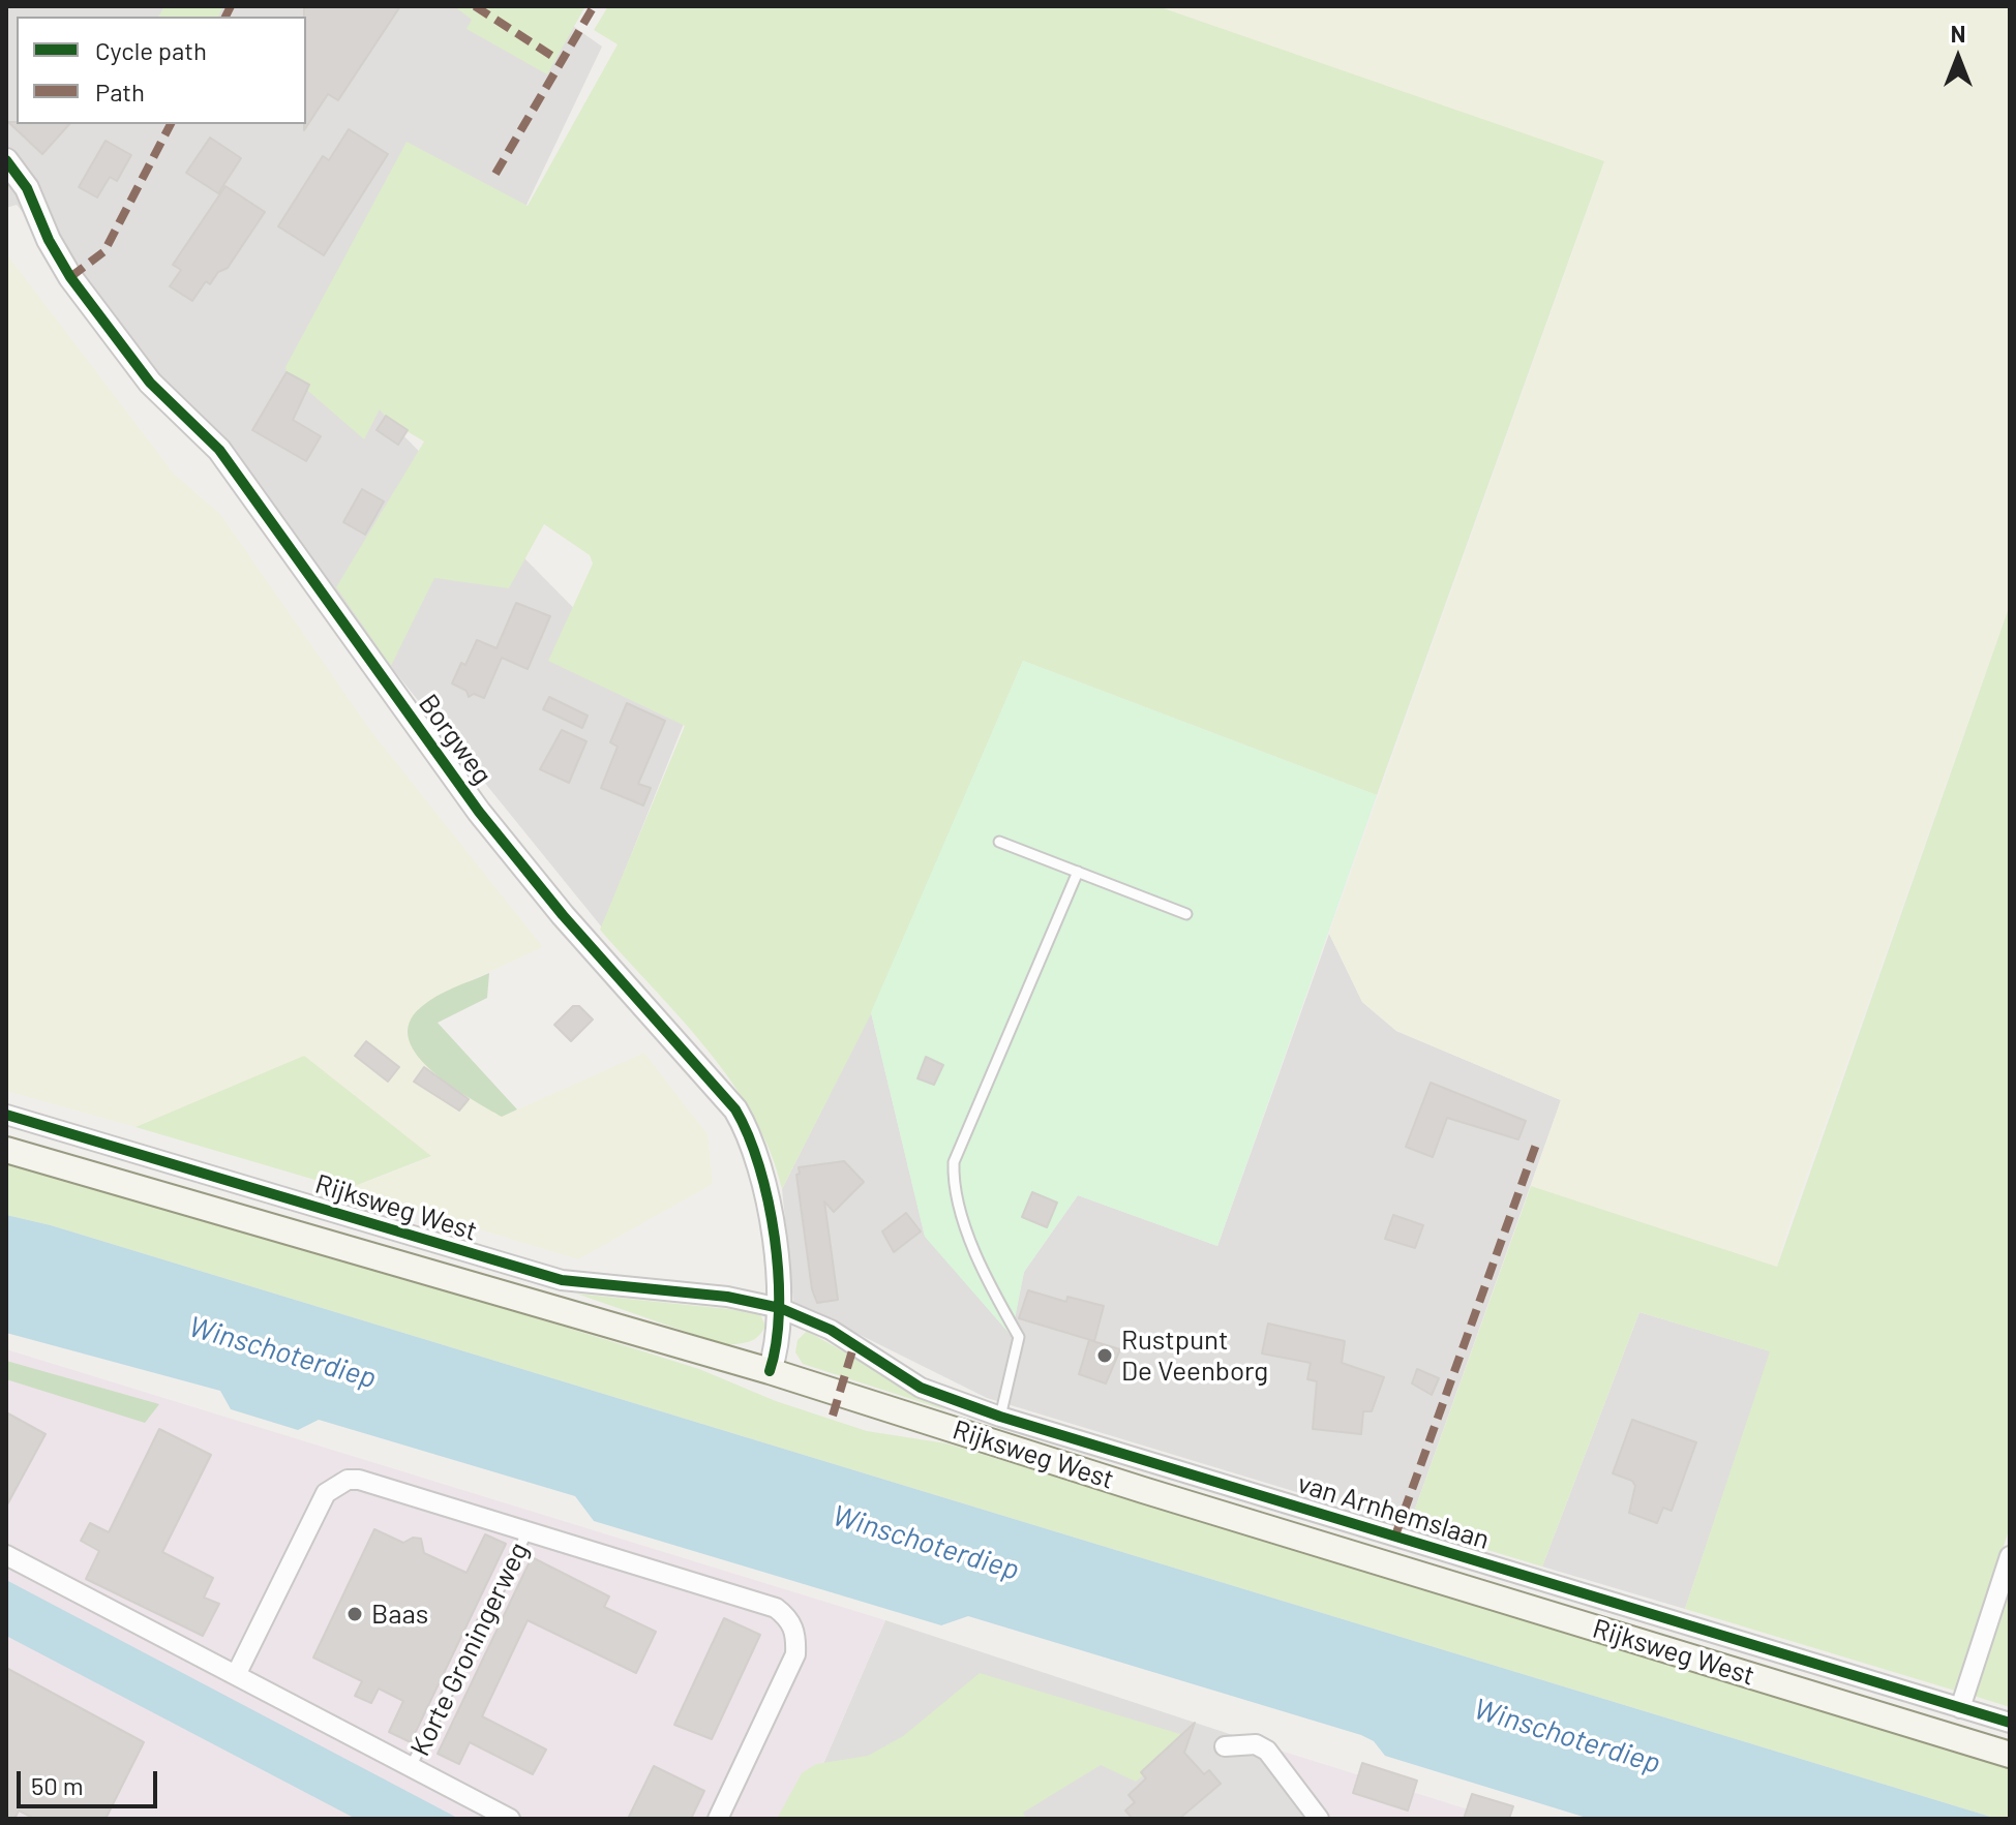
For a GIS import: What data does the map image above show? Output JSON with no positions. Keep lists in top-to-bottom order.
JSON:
{
  "streets": {
    "main road": ["Rijksweg West"],
    "street": ["Borgweg", "van Arnhemslaan", "Korte Groningerweg"]
  },
  "crossings": [
    ["Borgweg", "Rijksweg West"],
    ["Borgweg", "van Arnhemslaan"],
    ["Rijksweg West", "van Arnhemslaan"]
  ],
  "water": ["Winschoterdiep"],
  "places": ["Rustpunt De Veenborg", "Baas"],
  "legend": ["Cycle path", "Path"],
  "scale_bar": "50 m",
  "north": "top"
}
